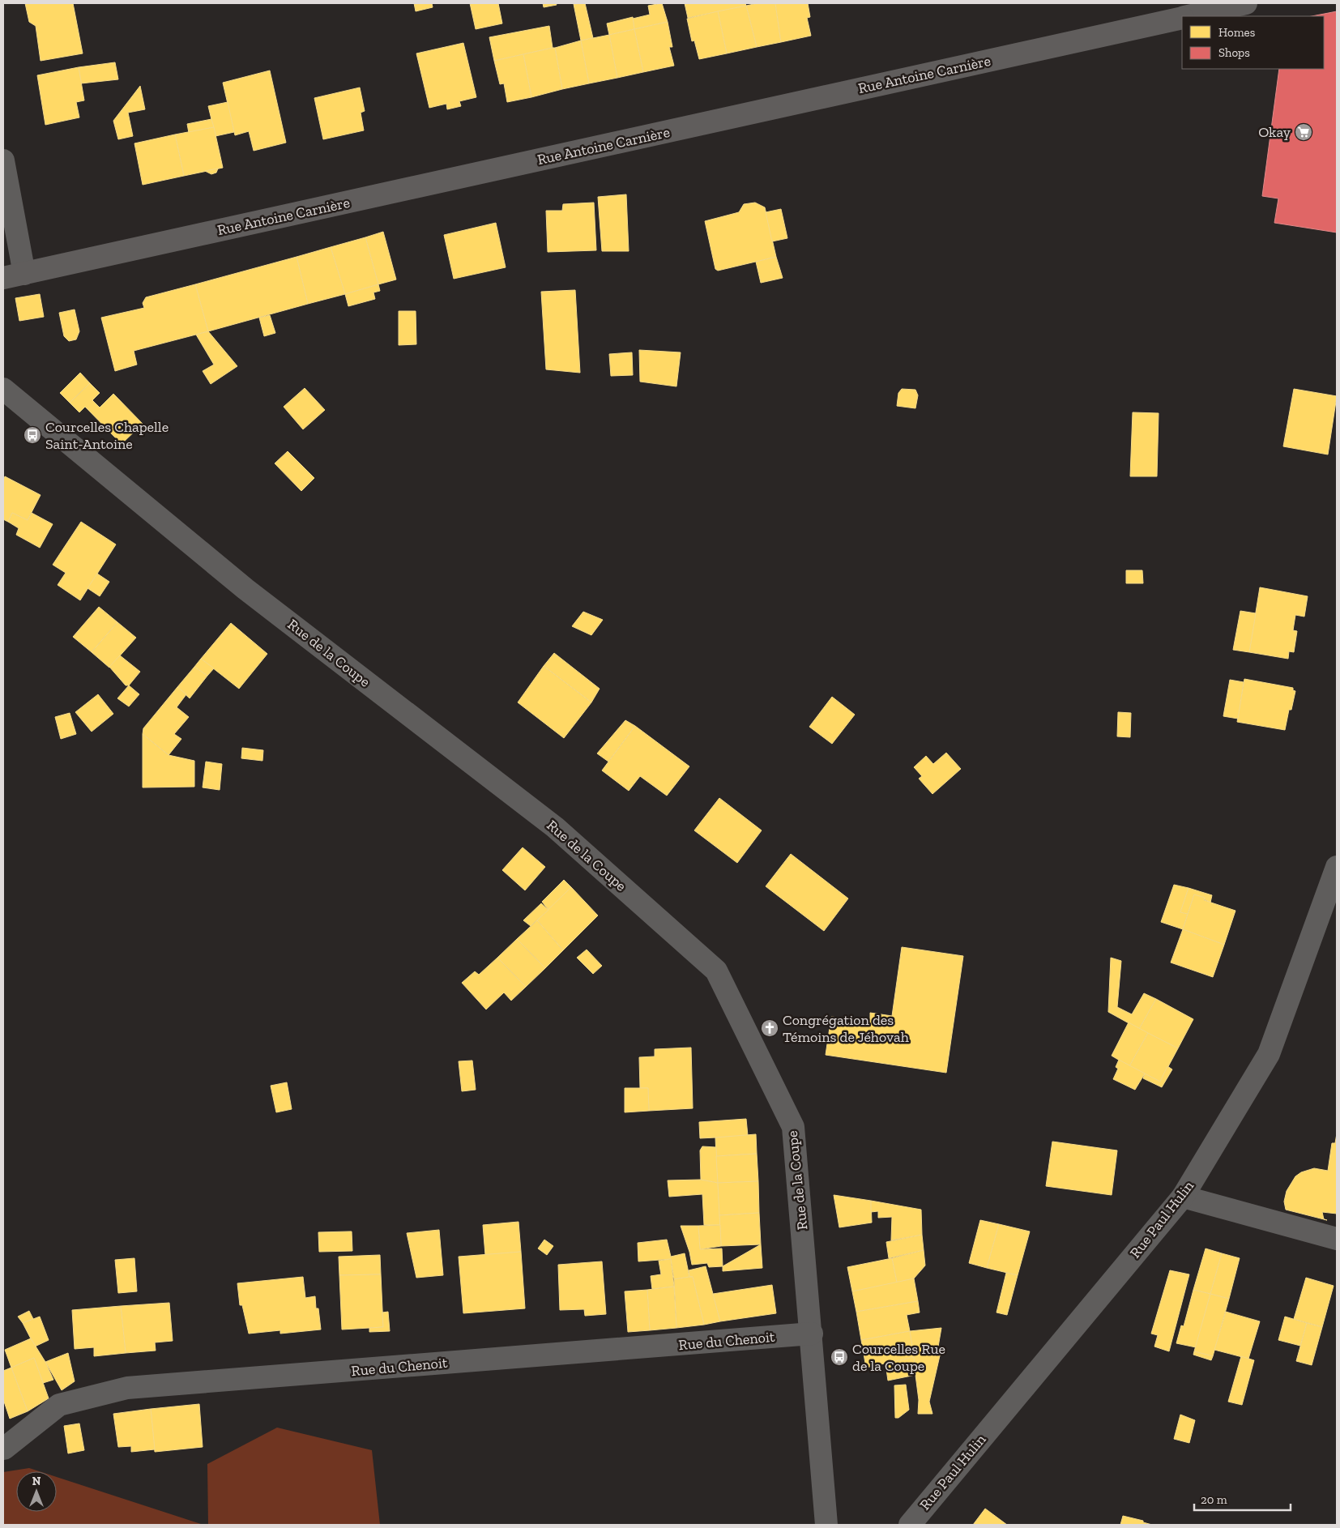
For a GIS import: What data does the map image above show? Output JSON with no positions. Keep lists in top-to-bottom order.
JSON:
{
  "streets": {
    "main road": ["Rue Antoine Carnière"],
    "street": ["Rue de la Coupe", "Rue Paul Hulin", "Rue du Chenoit"]
  },
  "crossings": [
    ["Rue de la Coupe", "Rue du Chenoit"]
  ],
  "places": {
    "supermarket": ["Okay"],
    "bus stop": ["Courcelles Chapelle Saint-Antoine", "Courcelles Rue de la Coupe"],
    "church": ["Congrégation des Témoins de Jéhovah"]
  },
  "legend": ["Homes", "Shops"],
  "scale_bar": "20 m",
  "north": "top"
}
